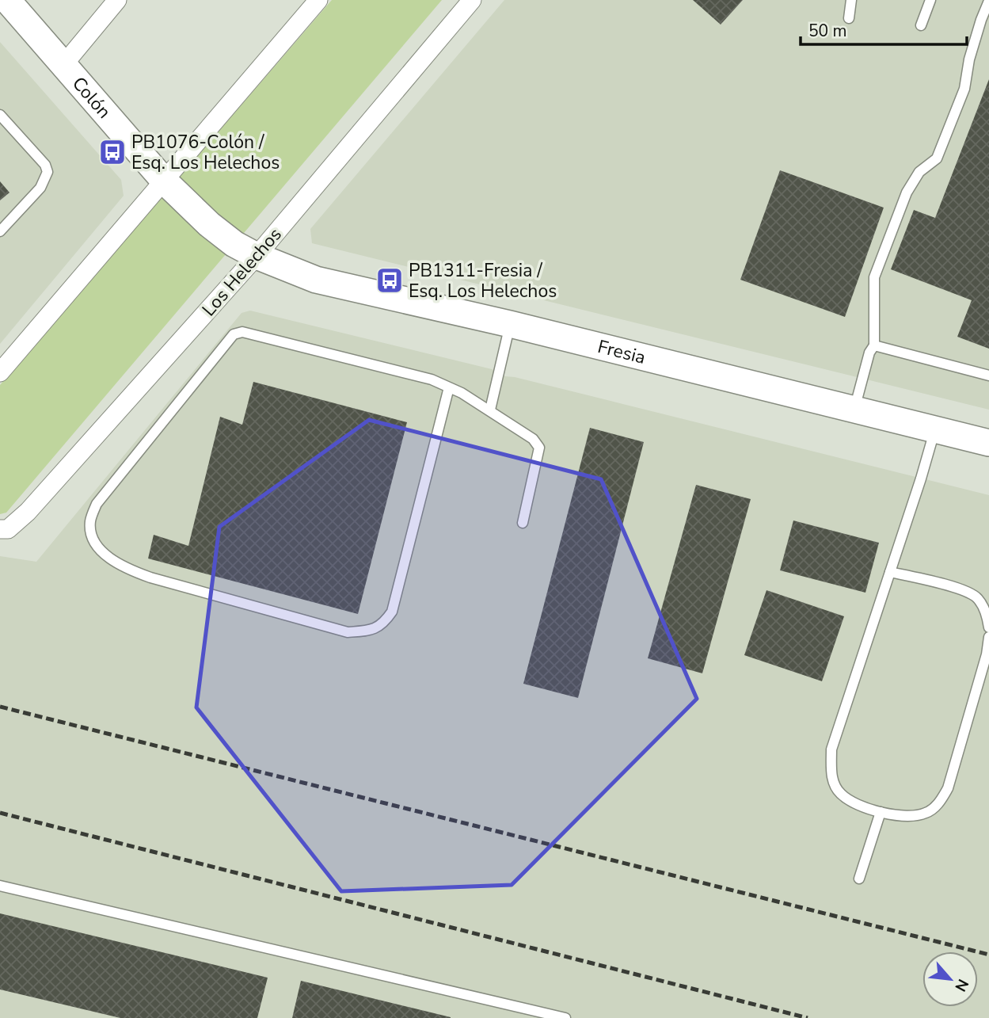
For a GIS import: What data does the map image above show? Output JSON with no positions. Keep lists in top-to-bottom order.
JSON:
{
  "streets": {
    "street": ["Colón", "Los Helechos", "Fresia"]
  },
  "crossings": [
    ["Colón", "Los Helechos"],
    ["Colón", "Fresia"],
    ["Los Helechos", "Fresia"]
  ],
  "places": {
    "bus stop": ["PB1076-Colón / Esq. Los Helechos", "PB1311-Fresia / Esq. Los Helechos"]
  },
  "scale_bar": "50 m",
  "north": "bottom right"
}
